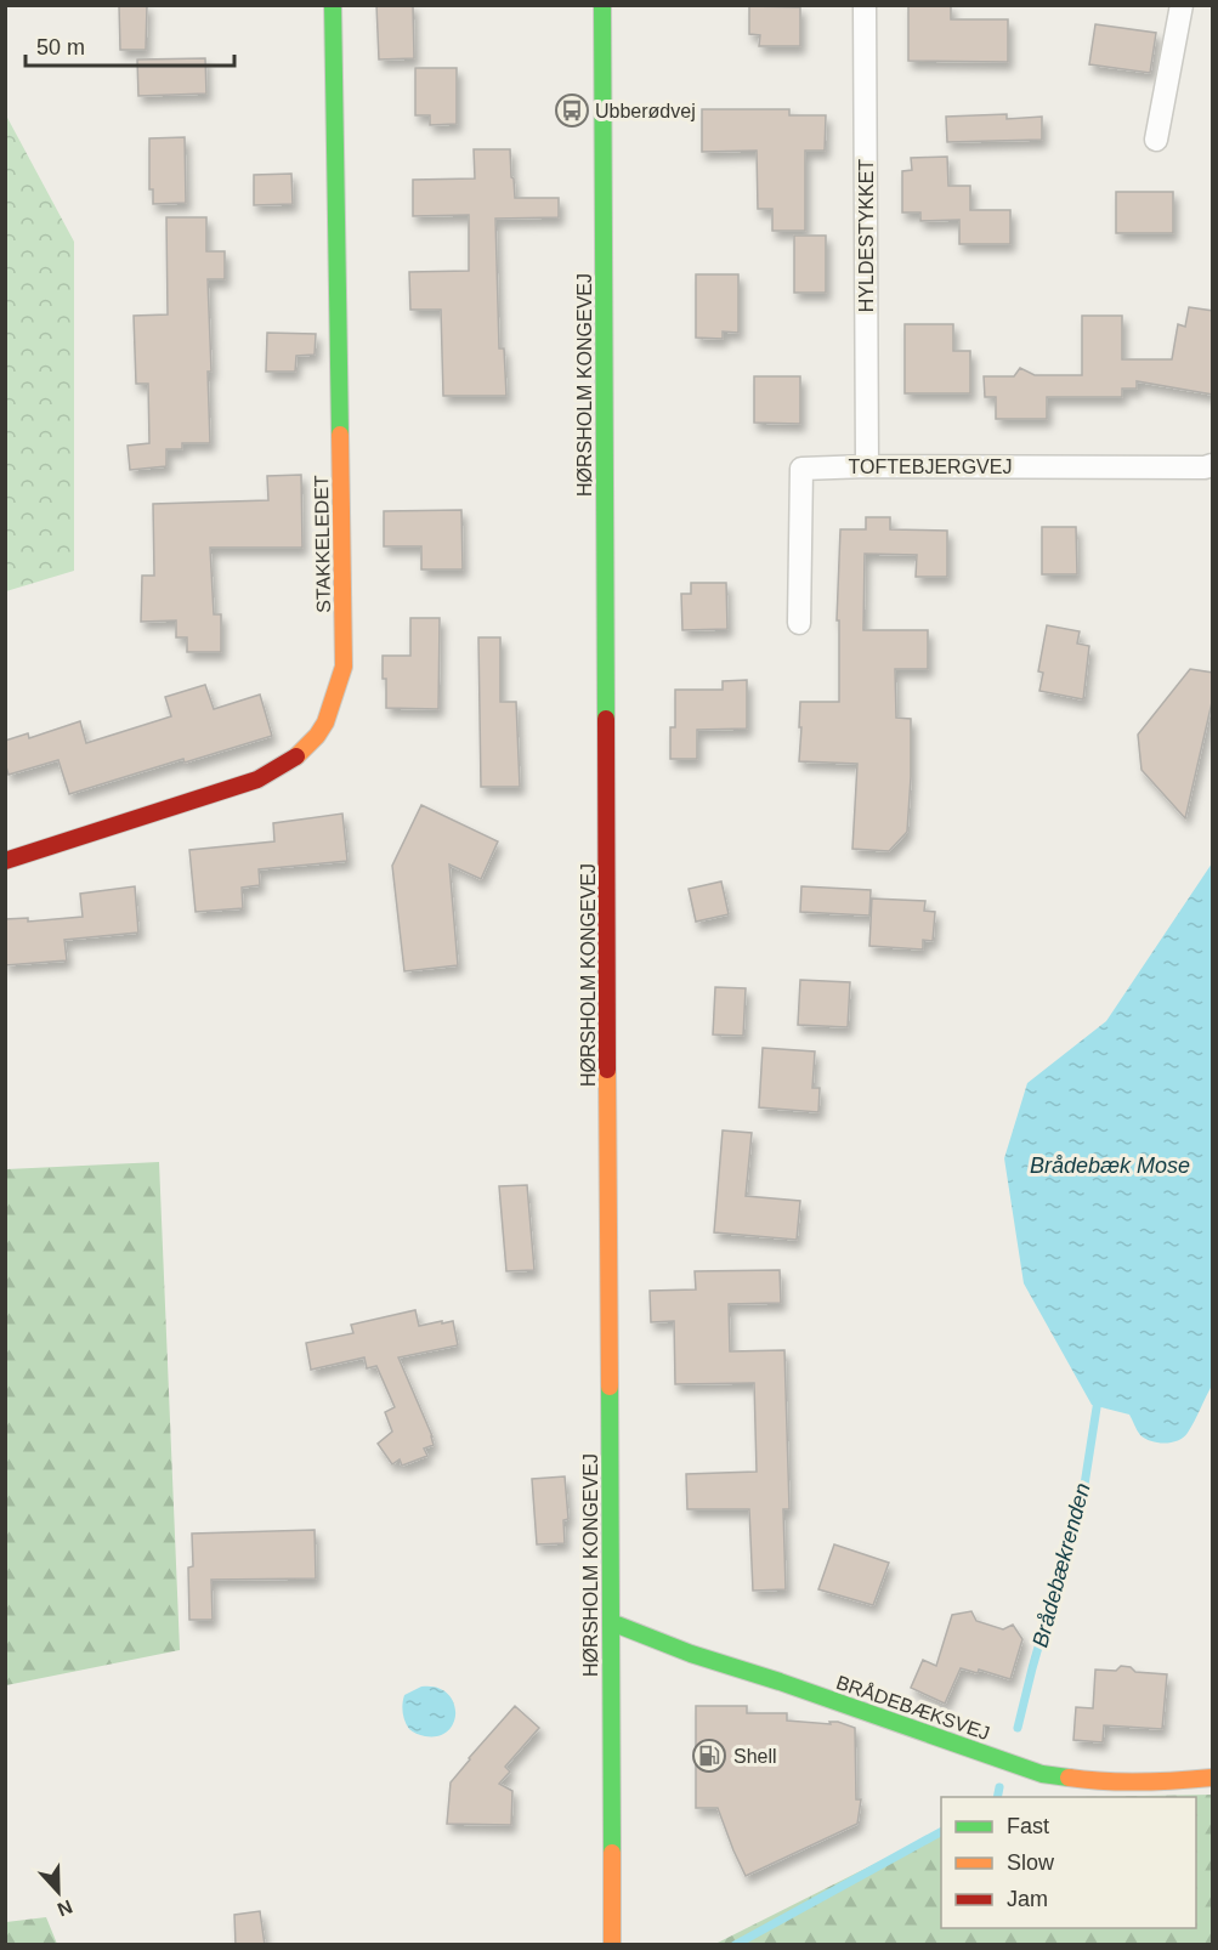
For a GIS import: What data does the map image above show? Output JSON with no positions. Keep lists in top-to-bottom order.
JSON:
{
  "streets": {
    "main road": ["HØRSHOLM KONGEVEJ", "STAKKELEDET", "BRÅDEBÆKSVEJ"],
    "street": ["HYLDESTYKKET", "TOFTEBJERGVEJ"]
  },
  "crossings": [
    ["HYLDESTYKKET", "TOFTEBJERGVEJ"],
    ["HØRSHOLM KONGEVEJ", "BRÅDEBÆKSVEJ"]
  ],
  "water": ["Brådebæk Mose", "Brådebækrenden"],
  "places": {
    "bus stop": ["Ubberødvej"],
    "fuel station": ["Shell"]
  },
  "legend": ["Fast", "Slow", "Jam"],
  "scale_bar": "50 m",
  "north": "bottom"
}
